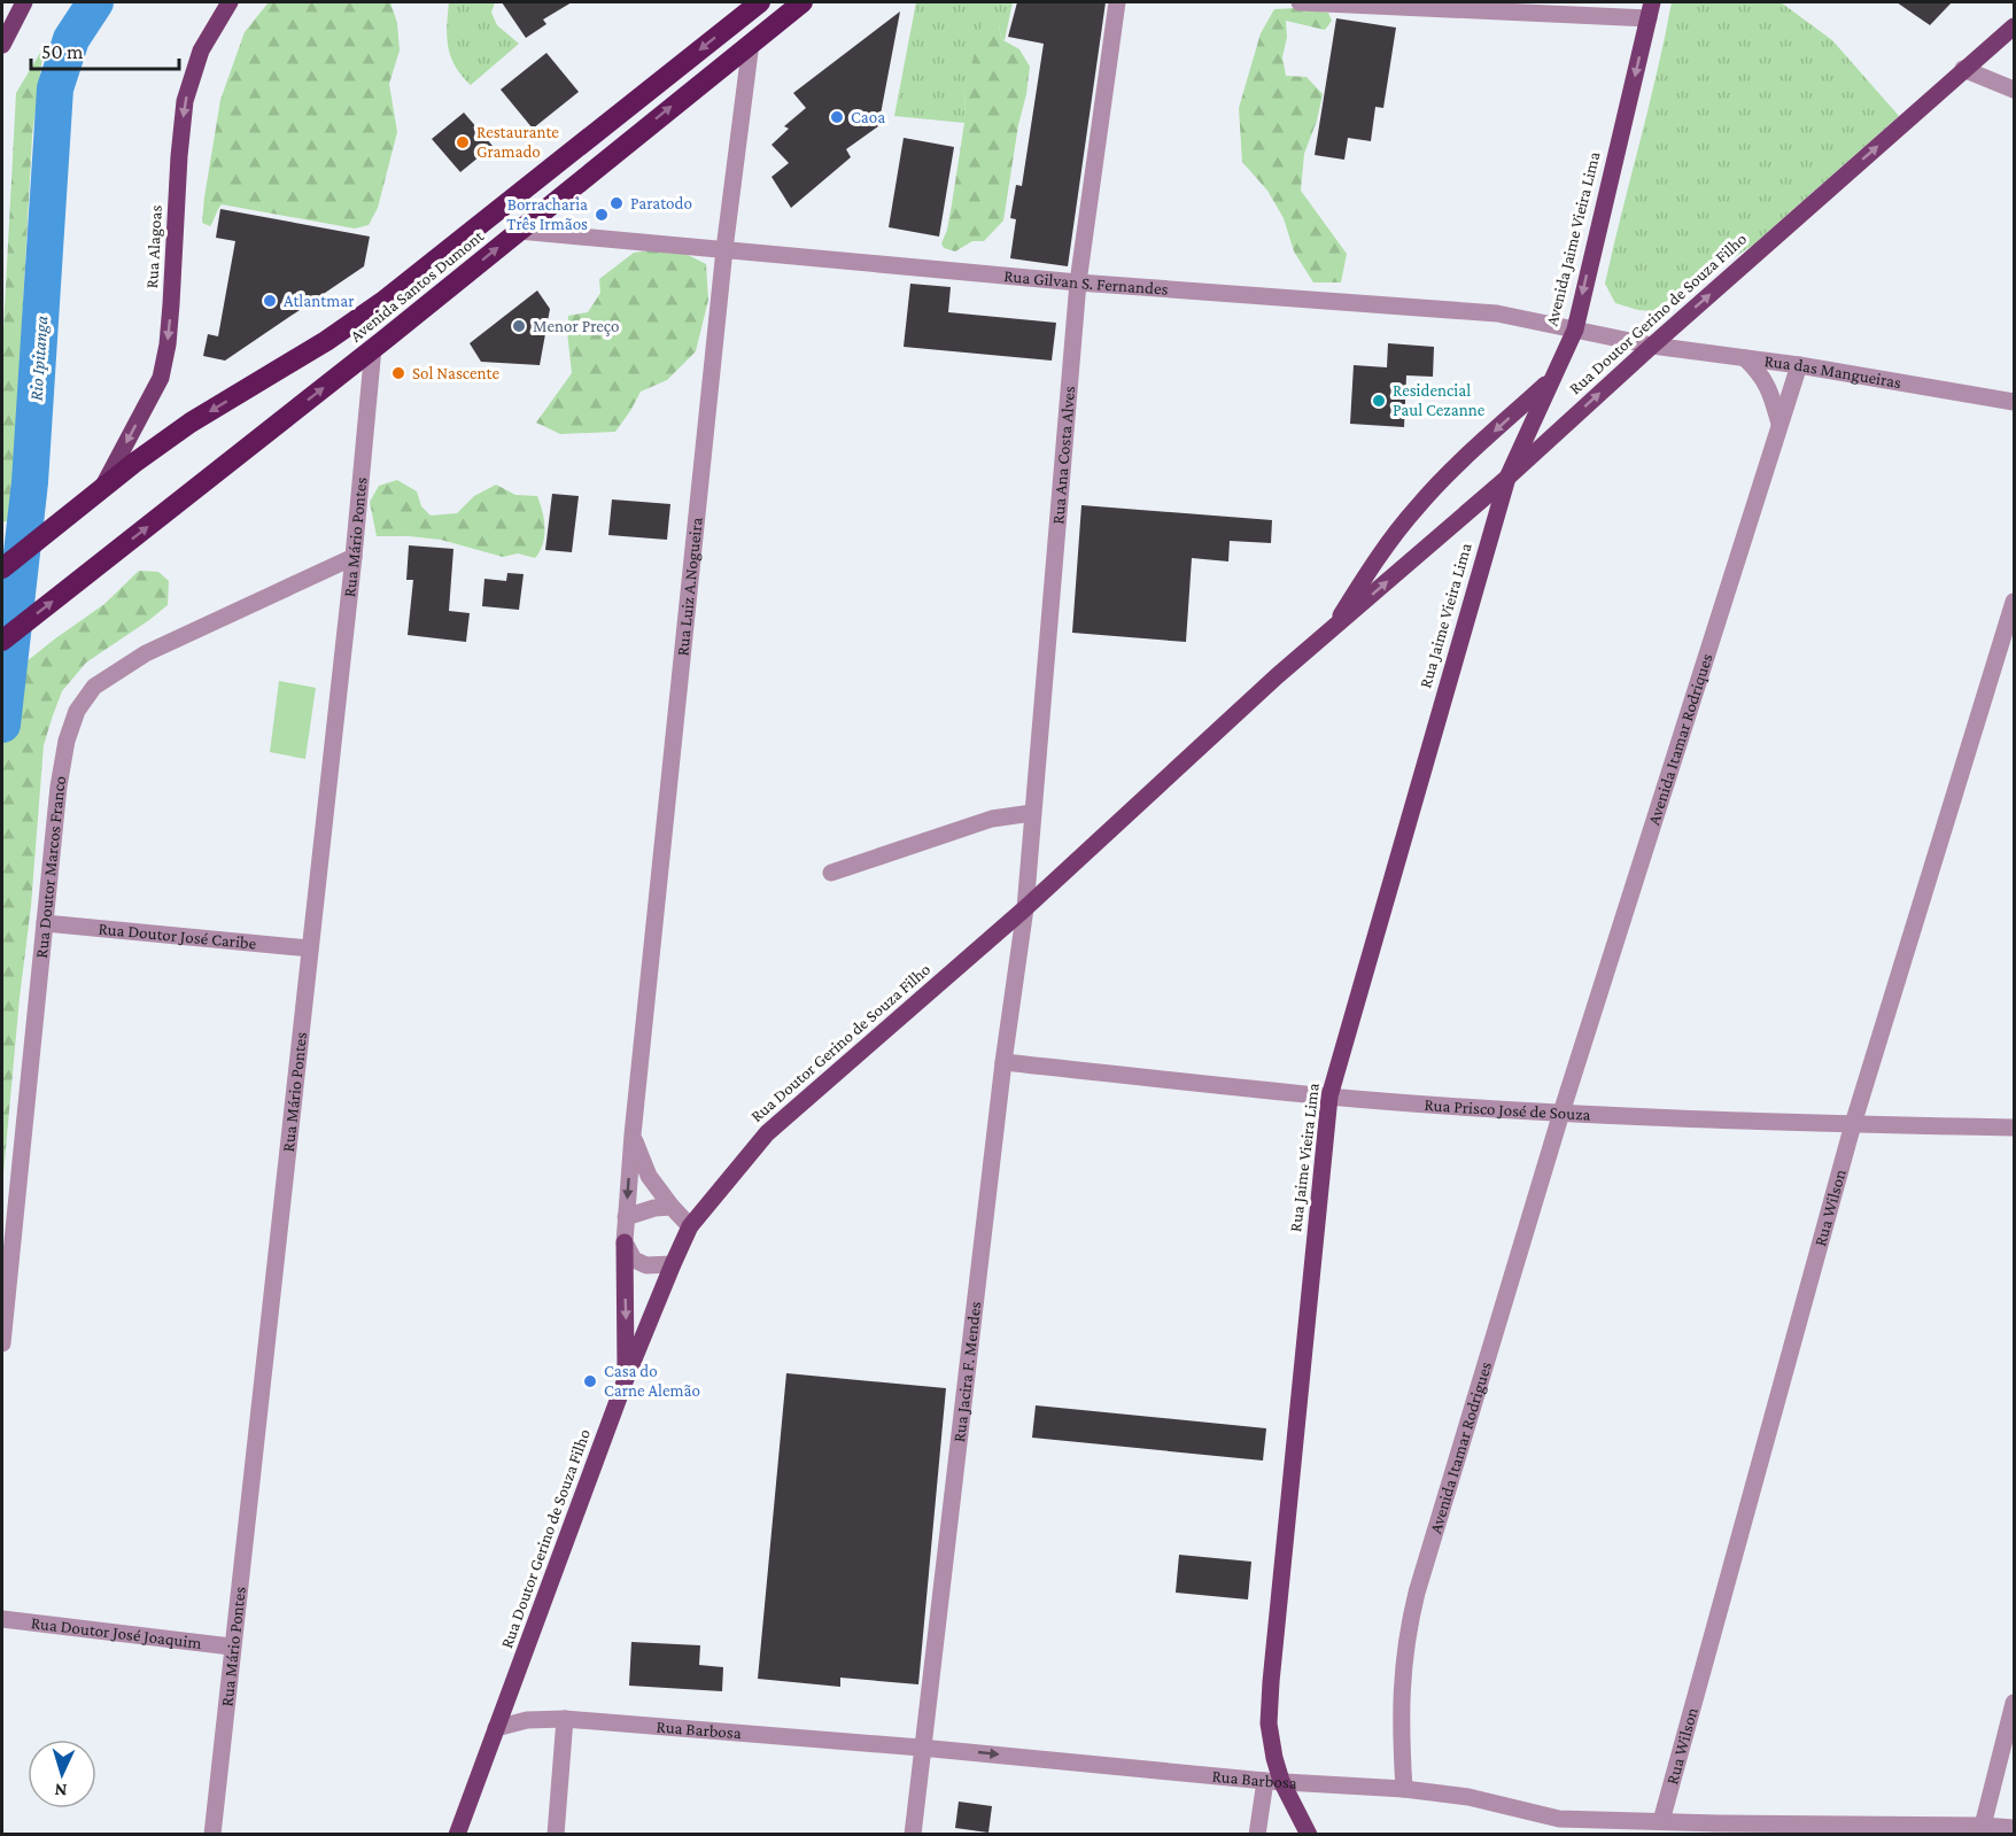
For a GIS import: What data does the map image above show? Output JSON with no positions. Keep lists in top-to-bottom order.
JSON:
{
  "streets": {
    "highway": ["Avenida Santos Dumont"],
    "main road": [
      "Avenida Jaime Vieira Lima",
      "Rua Alagoas",
      "Rua Doutor Gerino de Souza Filho",
      "Rua Jaime Vieira Lima"
    ],
    "street": [
      "Rua Gilvan S. Fernandes",
      "Rua das Mangueiras",
      "Rua Ana Costa Alves",
      "Rua Mário Pontes",
      "Rua Luiz A.Nogueira",
      "Avenida Itamar Rodriques",
      "Rua Doutor Marcos Franco",
      "Rua Doutor José Caribe",
      "Rua Prisco José de Souza",
      "Rua Wilson",
      "Rua Jacira F. Mendes",
      "Avenida Itamar Rodrigues",
      "Rua Doutor José Joaquim",
      "Rua Barbosa"
    ]
  },
  "crossings": [
    ["Avenida Jaime Vieira Lima", "Rua Gilvan S. Fernandes"],
    ["Avenida Jaime Vieira Lima", "Rua Doutor Gerino de Souza Filho"],
    ["Avenida Jaime Vieira Lima", "Rua Jaime Vieira Lima"],
    ["Rua Alagoas", "Avenida Santos Dumont"],
    ["Rua Gilvan S. Fernandes", "Avenida Santos Dumont"],
    ["Rua Gilvan S. Fernandes", "Rua Doutor Gerino de Souza Filho"],
    ["Rua Gilvan S. Fernandes", "Rua das Mangueiras"],
    ["Rua Gilvan S. Fernandes", "Rua Ana Costa Alves"],
    ["Rua Gilvan S. Fernandes", "Rua Luiz A.Nogueira"],
    ["Avenida Santos Dumont", "Rua Mário Pontes"],
    ["Avenida Santos Dumont", "Rua Luiz A.Nogueira"],
    ["Rua Doutor Gerino de Souza Filho", "Rua das Mangueiras"],
    ["Rua Doutor Gerino de Souza Filho", "Rua Ana Costa Alves"],
    ["Rua Doutor Gerino de Souza Filho", "Rua Luiz A.Nogueira"],
    ["Rua Doutor Gerino de Souza Filho", "Rua Jaime Vieira Lima"],
    ["Rua Doutor Gerino de Souza Filho", "Rua Jacira F. Mendes"],
    ["Rua Doutor Gerino de Souza Filho", "Rua Barbosa"],
    ["Rua das Mangueiras", "Avenida Itamar Rodriques"],
    ["Rua Ana Costa Alves", "Rua Jacira F. Mendes"],
    ["Rua Mário Pontes", "Rua Doutor Marcos Franco"],
    ["Rua Mário Pontes", "Rua Doutor José Caribe"],
    ["Rua Mário Pontes", "Rua Doutor José Joaquim"],
    ["Rua Jaime Vieira Lima", "Rua Prisco José de Souza"],
    ["Rua Jaime Vieira Lima", "Rua Barbosa"],
    ["Avenida Itamar Rodriques", "Rua Prisco José de Souza"],
    ["Avenida Itamar Rodriques", "Avenida Itamar Rodrigues"],
    ["Rua Doutor Marcos Franco", "Rua Doutor José Caribe"],
    ["Rua Prisco José de Souza", "Rua Wilson"],
    ["Rua Prisco José de Souza", "Rua Jacira F. Mendes"],
    ["Rua Prisco José de Souza", "Avenida Itamar Rodrigues"],
    ["Rua Wilson", "Rua Barbosa"],
    ["Rua Jacira F. Mendes", "Rua Barbosa"],
    ["Avenida Itamar Rodrigues", "Rua Barbosa"]
  ],
  "one_way": ["Avenida Jaime Vieira Lima", "Rua Alagoas"],
  "water": ["Rio Ipitanga"],
  "places": [
    "Caoa",
    "Restaurante Gramado",
    "Paratodo",
    "Borracharia Três Irmãos",
    "Atlantmar",
    "Menor Preço",
    "Sol Nascente",
    "Residencial Paul Cezanne",
    "Casa do Carne Alemão"
  ],
  "scale_bar": "50 m",
  "north": "bottom"
}
